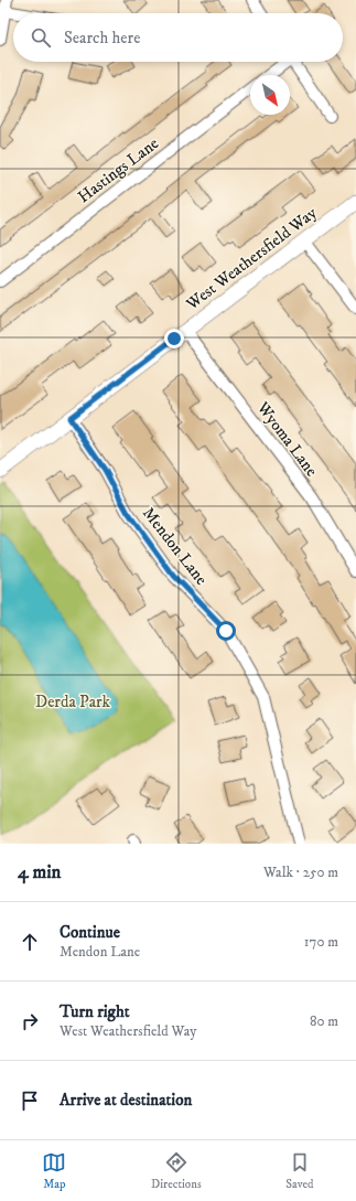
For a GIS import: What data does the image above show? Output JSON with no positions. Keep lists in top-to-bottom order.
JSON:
{
  "streets": {
    "street": [
      "Hastings Lane",
      "West Weathersfield Way",
      "Wyoma Lane",
      "Mendon Lane"
    ]
  },
  "crossings": [
    ["West Weathersfield Way", "Wyoma Lane"],
    ["West Weathersfield Way", "Mendon Lane"]
  ],
  "parks": ["Derda Park"],
  "north": "bottom right",
  "page": {
    "search": "Search here",
    "heading": ["4 min", "Walk · 250 m"],
    "list": [
      ["Continue", "Mendon Lane", "170 m"],
      ["Turn right", "West Weathersfield Way", "80 m"],
      "Arrive at destination"
    ],
    "nav": ["Map", "Directions", "Saved"]
  }
}
